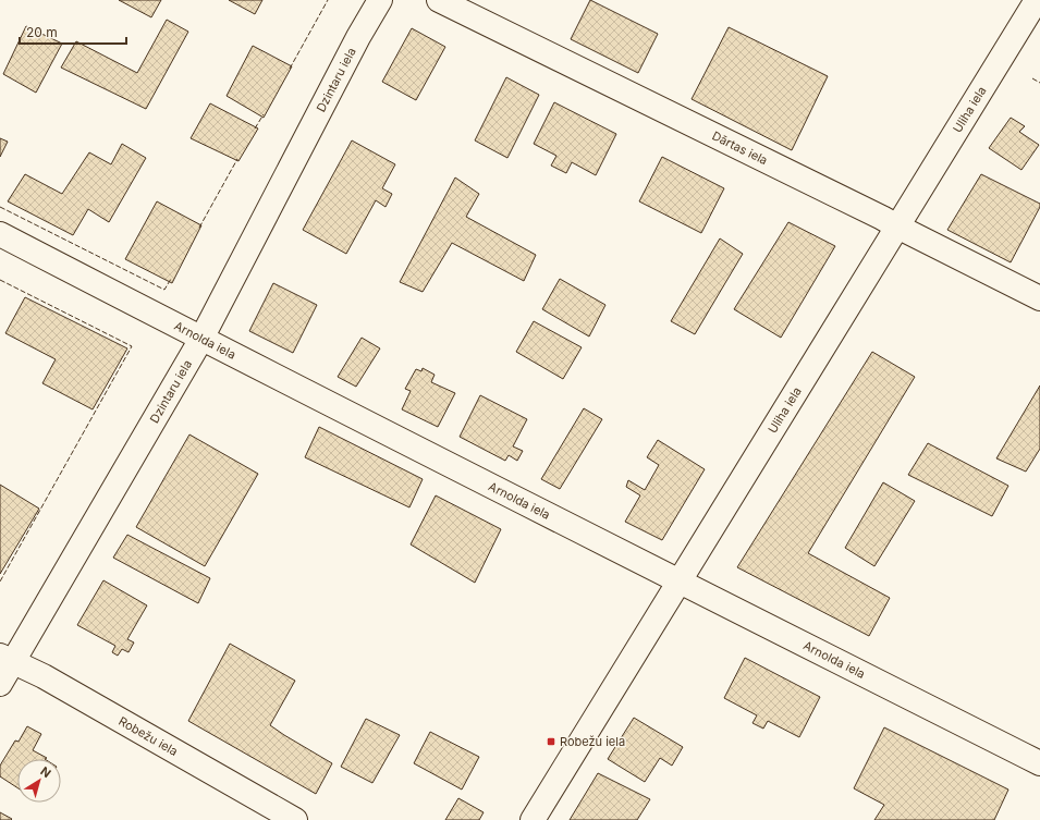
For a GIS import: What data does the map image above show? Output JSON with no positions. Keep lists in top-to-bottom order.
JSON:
{
  "streets": {
    "street": [
      "Dzintaru iela",
      "Uliha iela",
      "Dārtas iela",
      "Arnolda iela",
      "Robežu iela"
    ]
  },
  "crossings": [
    ["Dzintaru iela", "Arnolda iela"],
    ["Dzintaru iela", "Robežu iela"],
    ["Uliha iela", "Dārtas iela"],
    ["Uliha iela", "Arnolda iela"]
  ],
  "places": {
    "transit": ["Robežu iela"]
  },
  "scale_bar": "20 m",
  "north": "top right"
}
